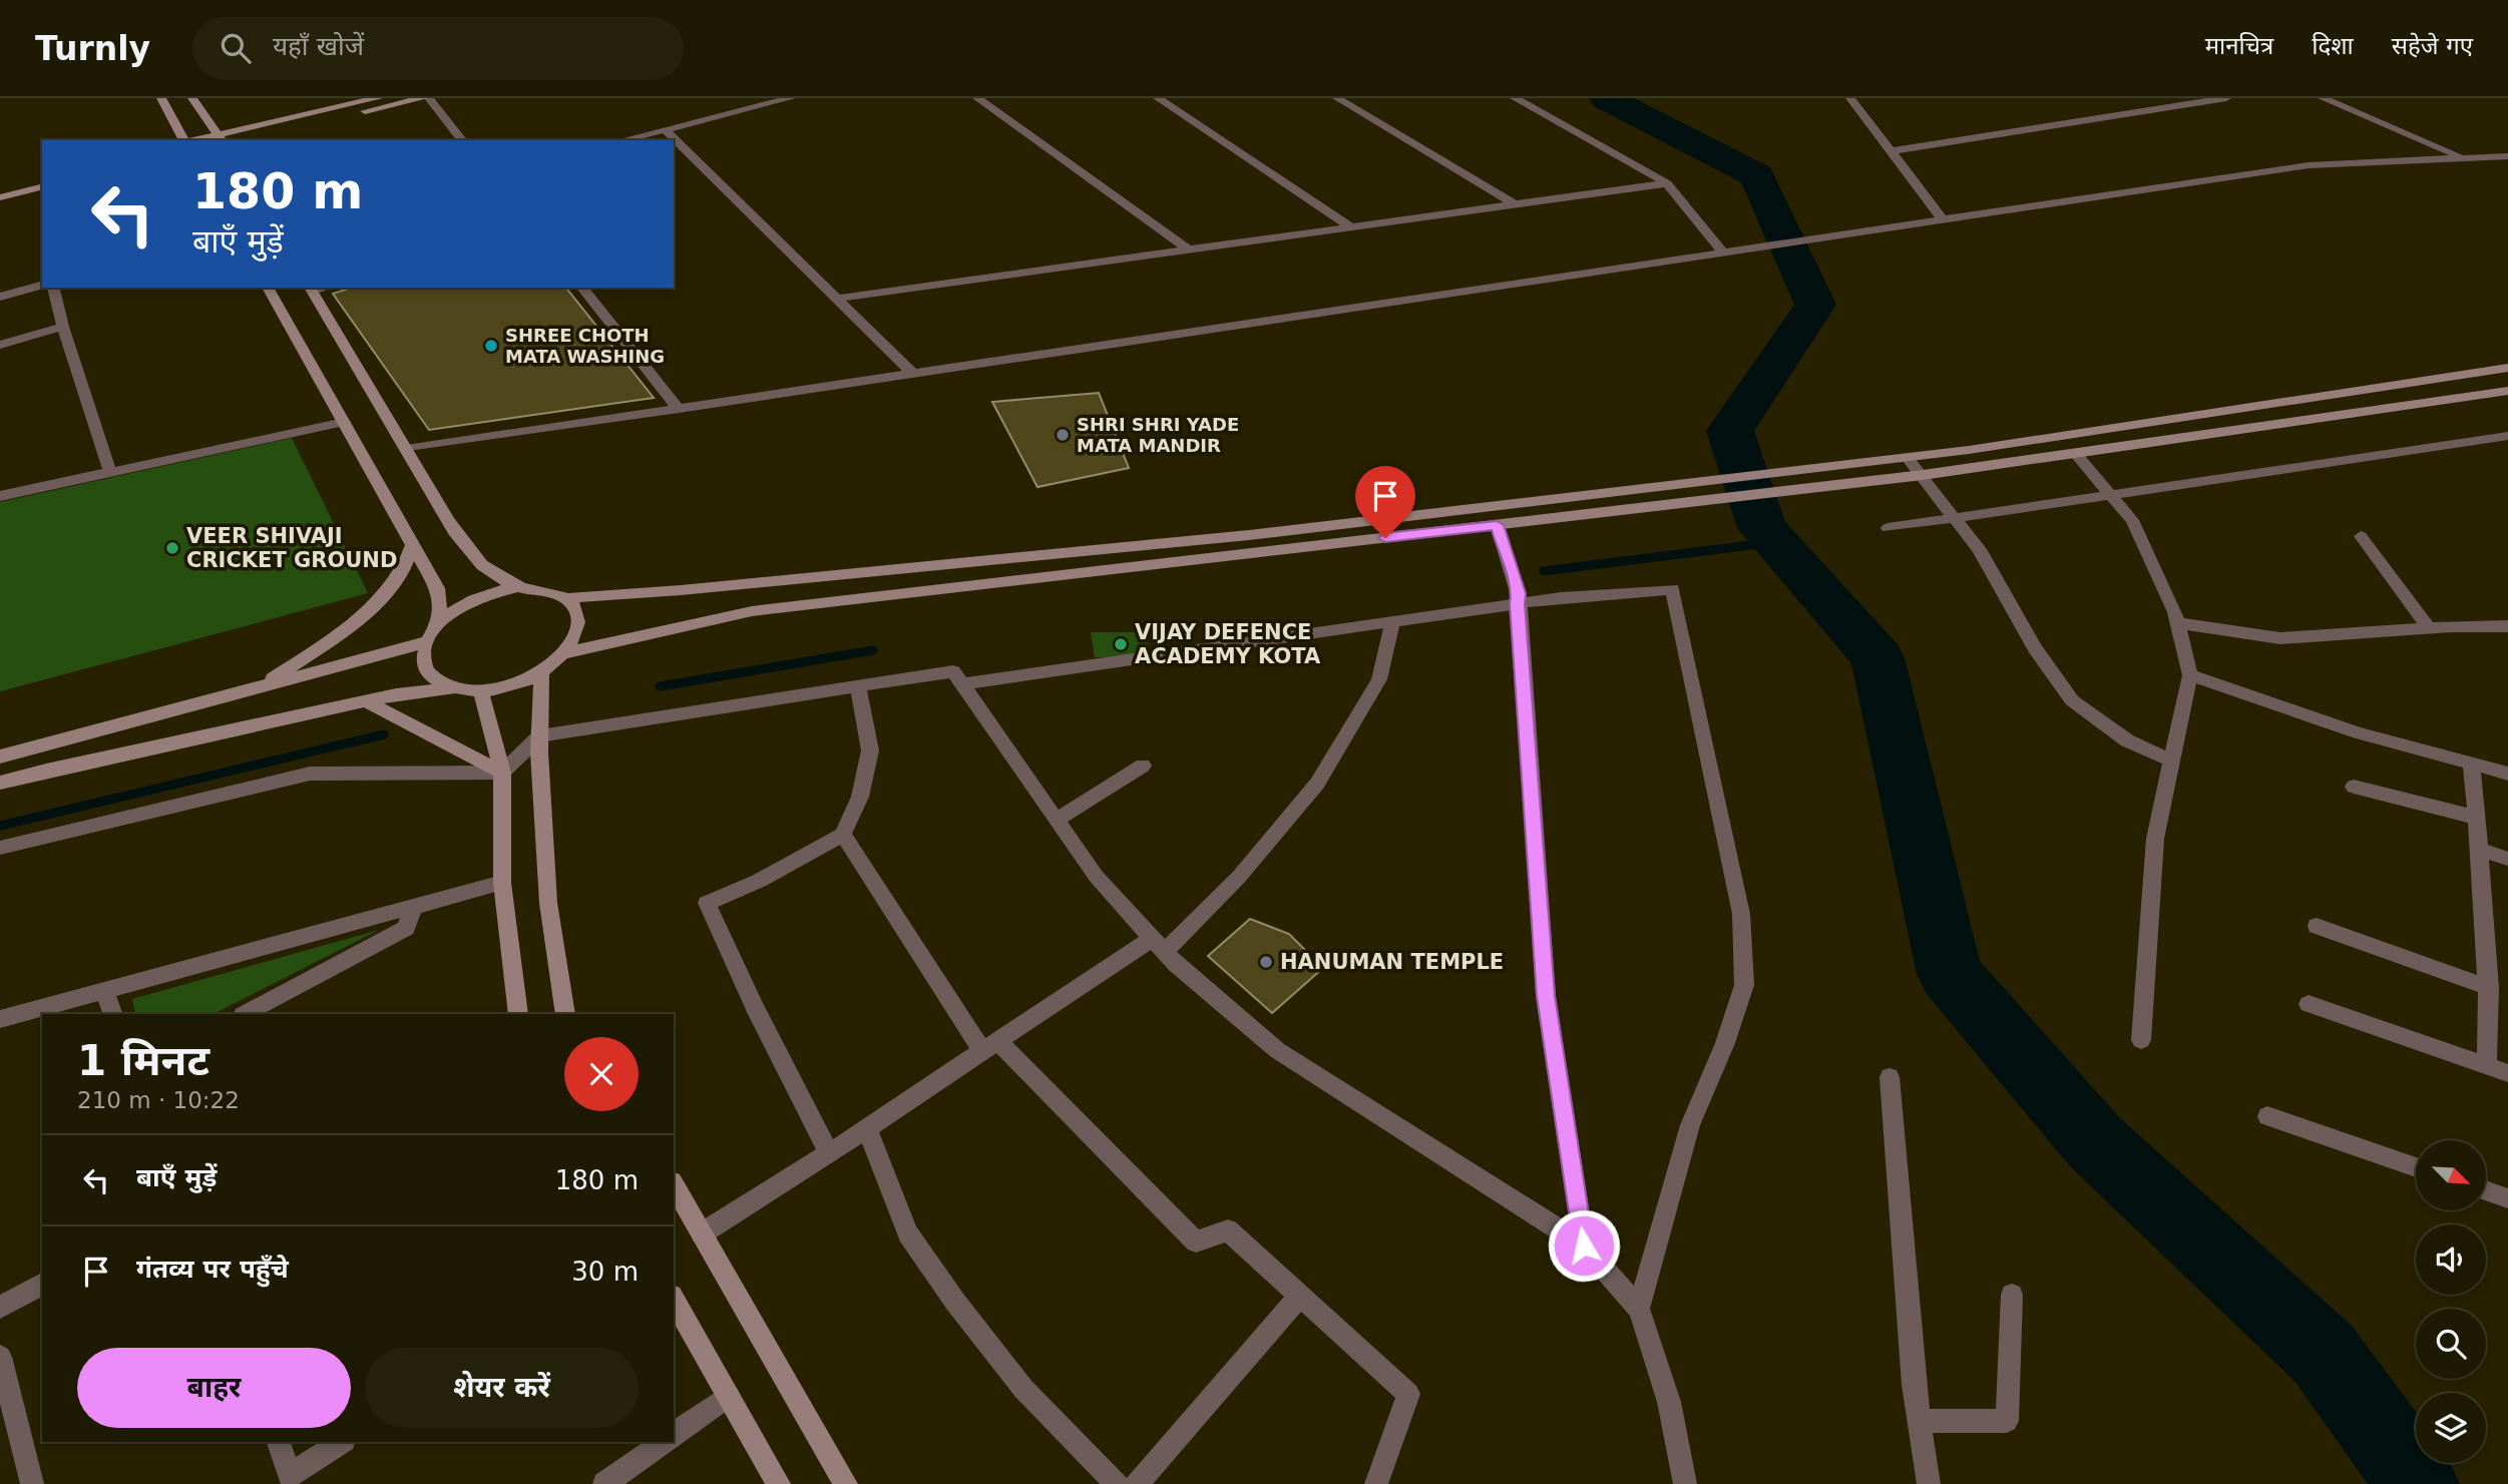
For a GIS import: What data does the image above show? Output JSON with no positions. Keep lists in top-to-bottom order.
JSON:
{
  "places": [
    "SHREE CHOTH MATA WASHING",
    "SHRI SHRI YADE MATA MANDIR",
    "VEER SHIVAJI CRICKET GROUND",
    "VIJAY DEFENCE ACADEMY KOTA",
    "HANUMAN TEMPLE"
  ],
  "north": "bottom right",
  "page": {
    "header": "Turnly",
    "search": "यहाँ खोजें",
    "nav": ["मानचित्र", "दिशा", "सहेजे गए"],
    "turn": ["180 m", "बाएँ मुड़ें"],
    "heading": ["1 मिनट", "210 m · 10:22"],
    "list": [
      {
        "name": "बाएँ मुड़ें",
        "value": "180 m"
      },
      {
        "name": "गंतव्य पर पहुँचे",
        "value": "30 m"
      }
    ],
    "buttons": ["बाहर", "शेयर करें"]
  }
}
